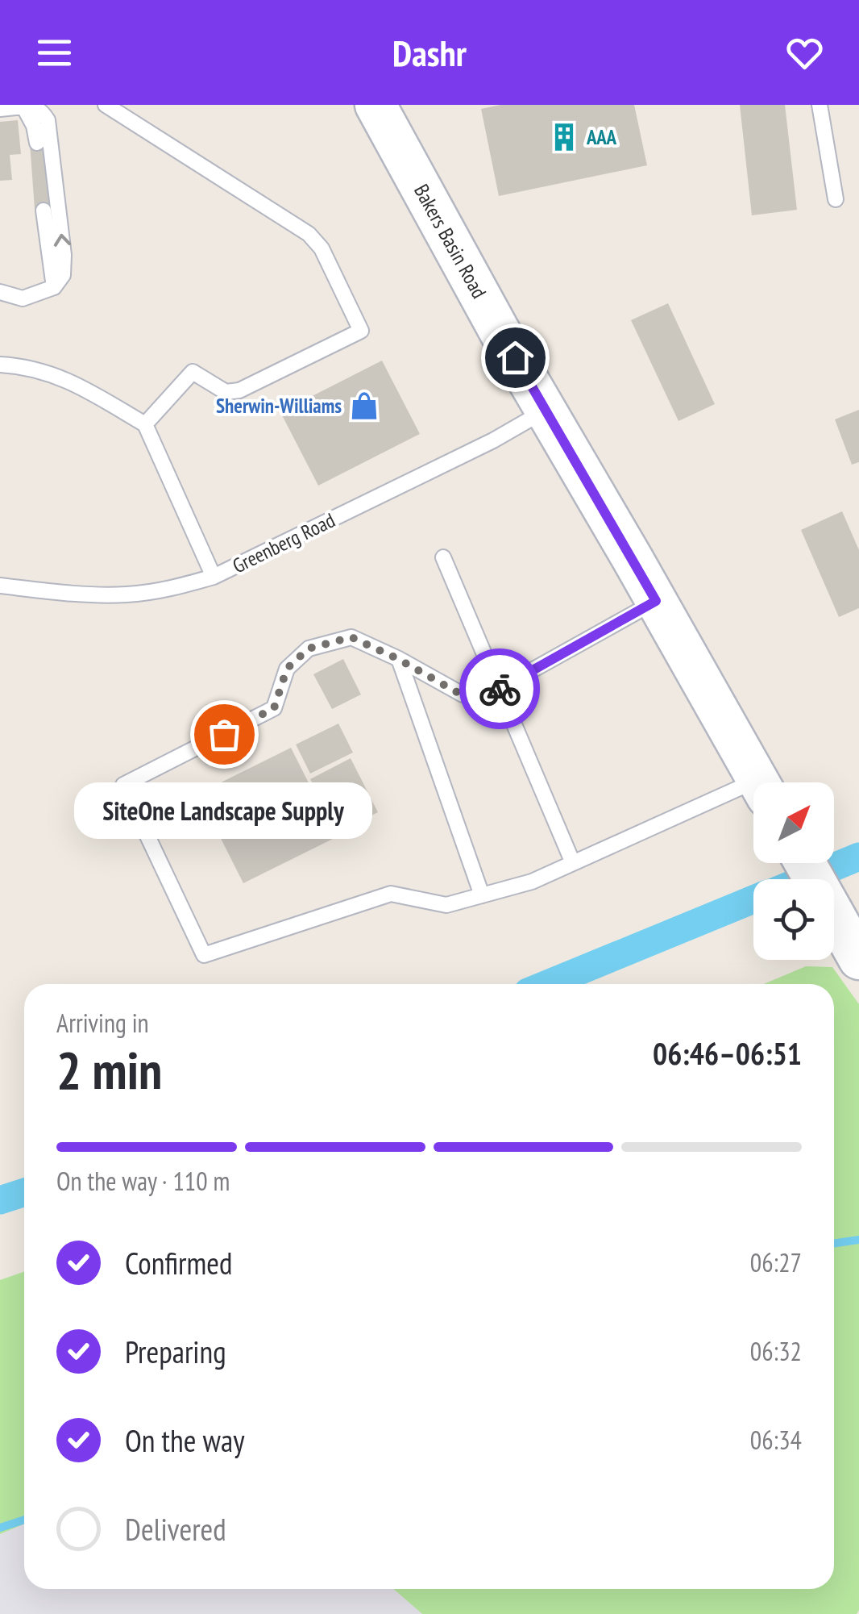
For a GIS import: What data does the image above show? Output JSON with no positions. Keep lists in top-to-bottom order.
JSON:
{
  "streets": {
    "main road": ["Bakers Basin Road"],
    "lane": ["Greenberg Road"]
  },
  "crossings": [
    ["Bakers Basin Road", "Greenberg Road"]
  ],
  "places": {
    "building": ["AAA"],
    "shop": ["Sherwin-Williams"],
    "other": ["SiteOne Landscape Supply"]
  },
  "north": "top right",
  "page": {
    "header": "Dashr",
    "bubble": "SiteOne Landscape Supply",
    "heading": ["2 min", "Arriving in", "06:46–06:51"],
    "bar": "On the way · 110 m",
    "list": [
      ["Confirmed", "06:27"],
      ["Preparing", "06:32"],
      ["On the way", "06:34"],
      "Delivered"
    ]
  }
}
